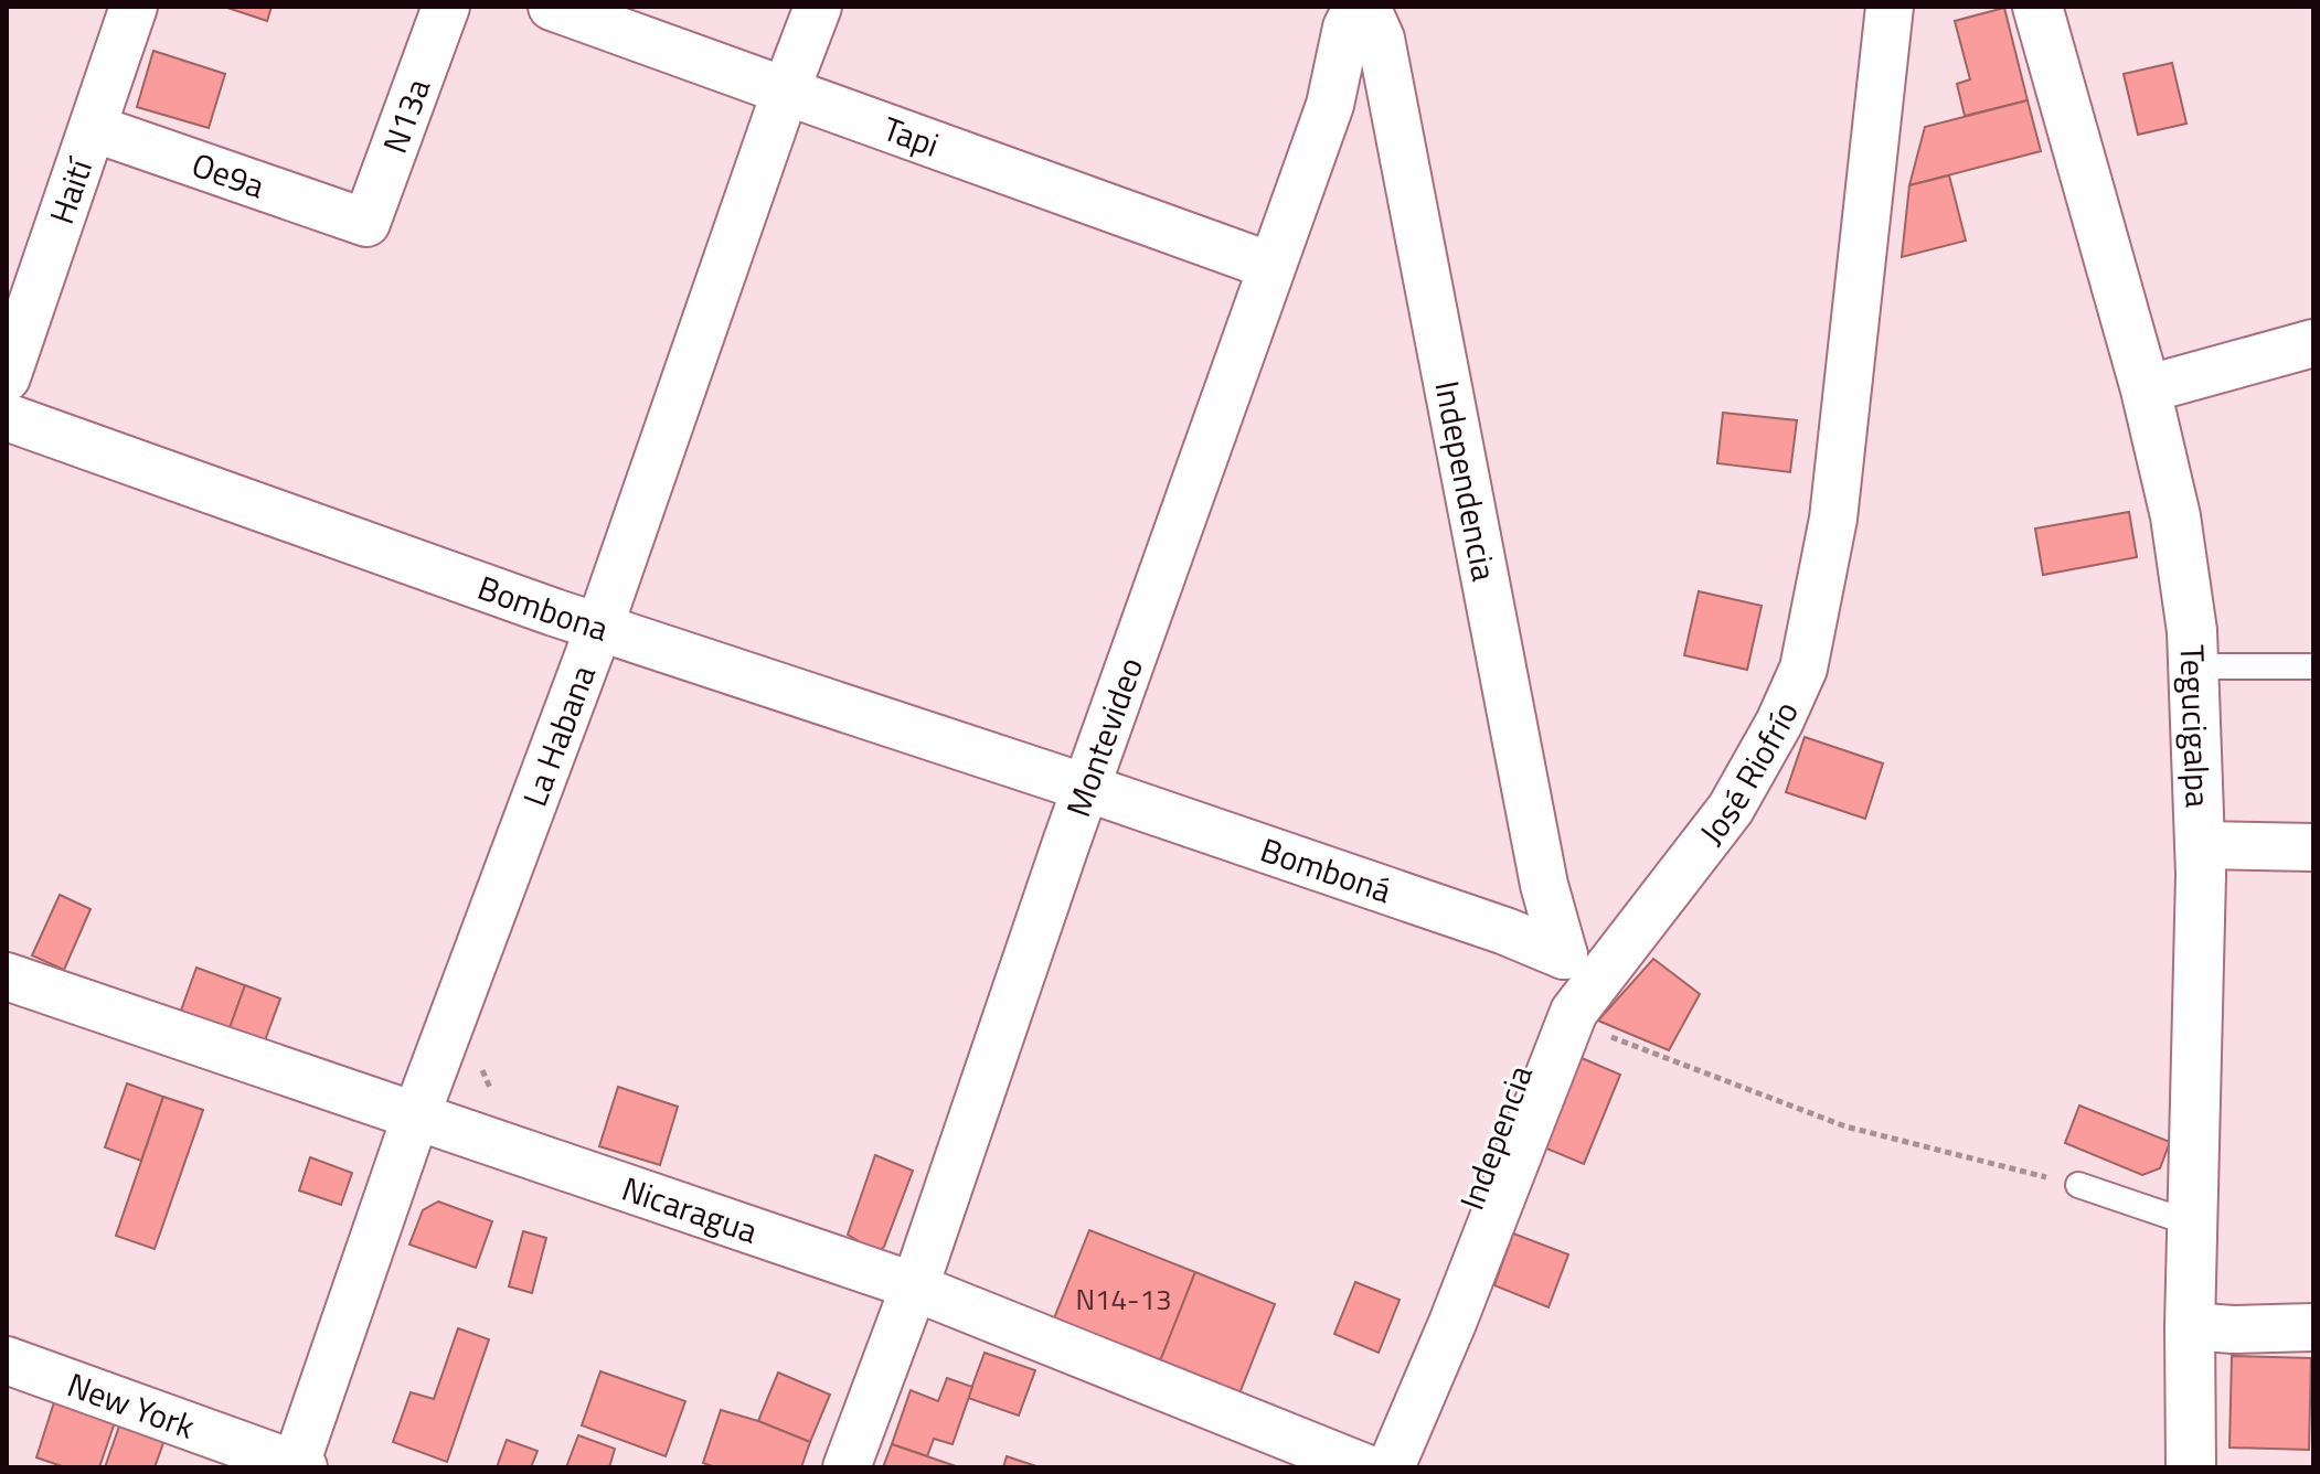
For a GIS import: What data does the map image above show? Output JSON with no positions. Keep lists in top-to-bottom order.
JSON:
{
  "streets": {
    "street": [
      "N13a",
      "Tapi",
      "Oe9a",
      "Haití",
      "Independencia",
      "Bombona",
      "Tegucigalpa",
      "La Habana",
      "Montevideo",
      "José Riofrío",
      "Bomboná",
      "Indepencia",
      "Nicaragua",
      "New York"
    ]
  },
  "crossings": [
    ["N13a", "Oe9a"],
    ["Tapi", "La Habana"],
    ["Tapi", "Montevideo"],
    ["Oe9a", "Haití"],
    ["Independencia", "Bomboná"],
    ["Independencia", "Indepencia"],
    ["Bombona", "La Habana"],
    ["Bombona", "Montevideo"],
    ["Bombona", "Bomboná"],
    ["La Habana", "Nicaragua"],
    ["La Habana", "New York"],
    ["Montevideo", "Bomboná"],
    ["Montevideo", "Nicaragua"],
    ["José Riofrío", "Indepencia"],
    ["Bomboná", "Indepencia"]
  ],
  "house_numbers": ["N14-13"]
}
